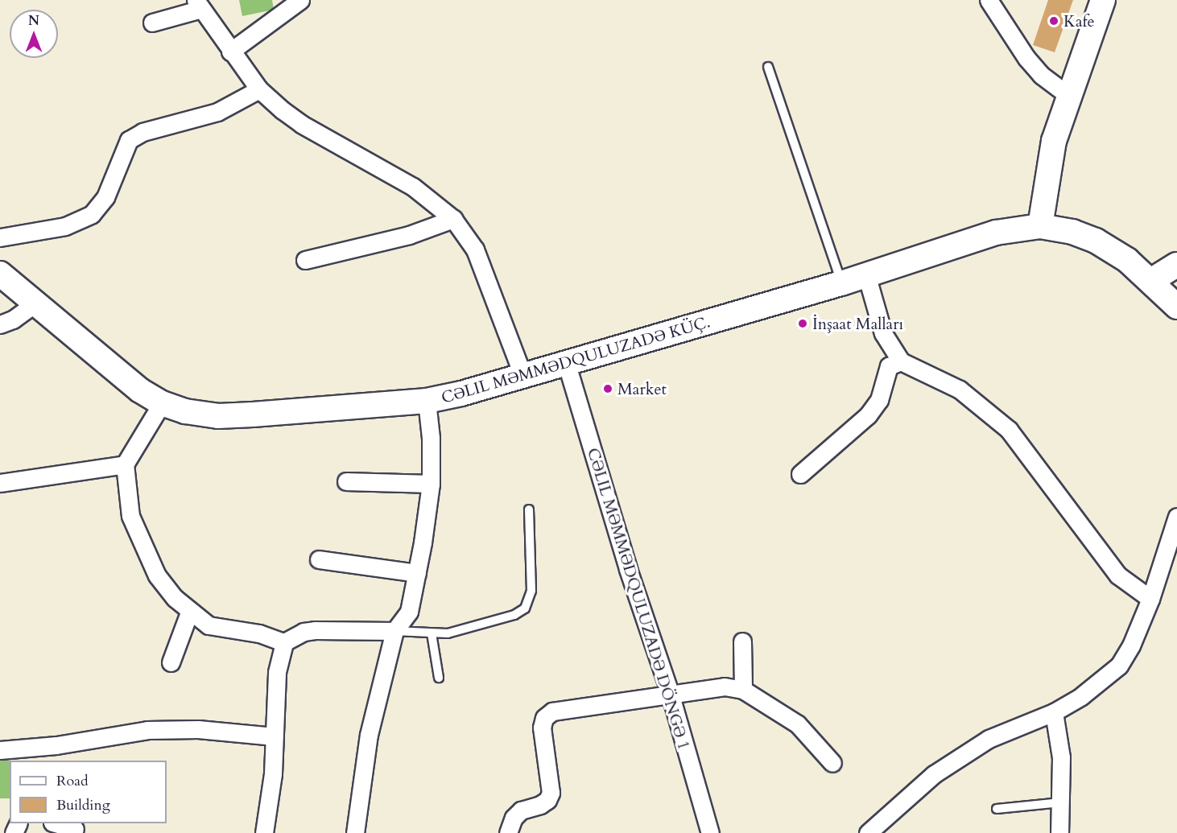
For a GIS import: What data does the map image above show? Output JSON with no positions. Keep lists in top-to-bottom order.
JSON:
{
  "streets": {
    "street": ["CƏLIL MƏMMƏDQULUZADƏ KÜÇ.", "CƏLIL MƏMMƏDQULUZADƏ DÖNGƏ 1"]
  },
  "crossings": [
    ["CƏLIL MƏMMƏDQULUZADƏ KÜÇ.", "CƏLIL MƏMMƏDQULUZADƏ DÖNGƏ 1"]
  ],
  "places": ["Kafe", "İnşaat Malları", "Market"],
  "legend": ["Road", "Building"],
  "north": "top"
}
